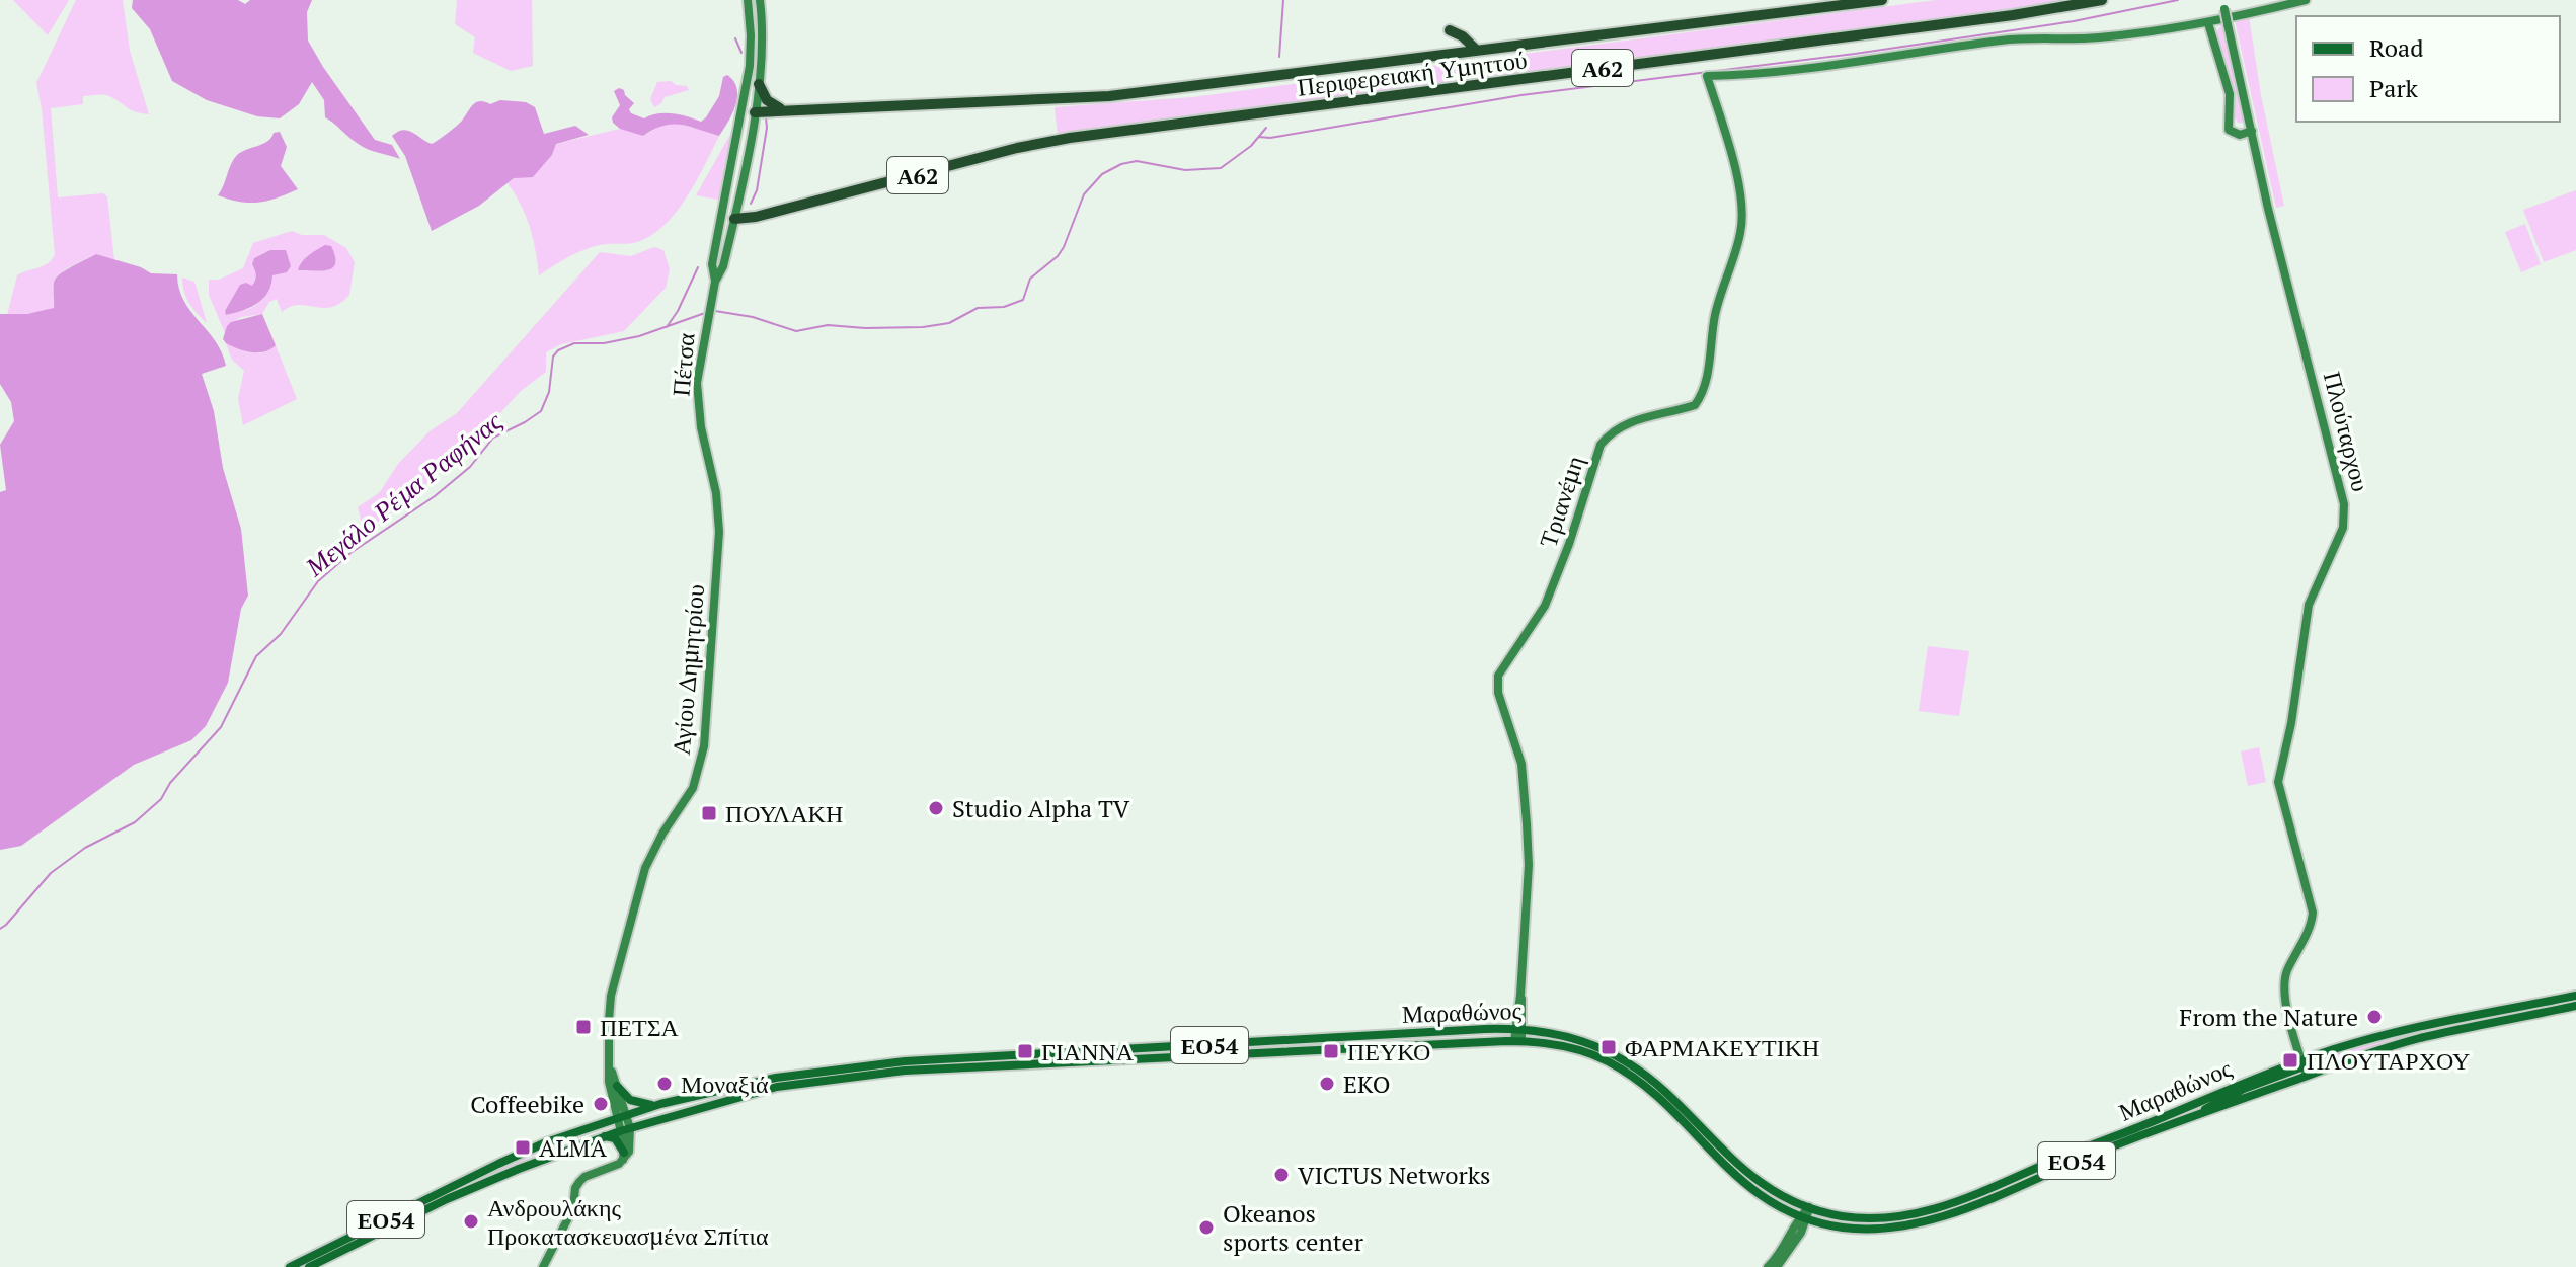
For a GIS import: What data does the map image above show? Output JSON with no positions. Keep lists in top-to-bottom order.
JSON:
{
  "streets": {
    "highway": ["Α62", "Περιφερειακή Υμηττού"],
    "main road": ["Μαραθώνος", "ΕΟ54"],
    "street": [
      "Πέτσα",
      "Πλούταρχου",
      "Τριανέμη",
      "Αγίου Δημητρίου"
    ]
  },
  "crossings": [
    ["Περιφερειακή Υμηττού", "Πέτσα"],
    ["Πέτσα", "Αγίου Δημητρίου"],
    ["Πλούταρχου", "Μαραθώνος"],
    ["Τριανέμη", "Μαραθώνος"]
  ],
  "water": ["Μεγάλο Ρέμα Ραφήνας"],
  "places": {
    "other": [
      "Studio Alpha TV",
      "From the Nature",
      "Μοναξιά",
      "EKO",
      "Coffeebike",
      "VICTUS Networks",
      "Ανδρουλάκης Προκατασκευασμένα Σπίτια",
      "Okeanos sports center"
    ],
    "transit": [
      "ΠΟΥΛΑΚΗ",
      "ΠΕΤΣΑ",
      "ΦΑΡΜΑΚΕΥΤΙΚΗ",
      "ΓΙΑΝΝΑ",
      "ΠΕΥΚΟ",
      "ΠΛΟΥΤΑΡΧΟΥ",
      "ALMA"
    ]
  },
  "legend": ["Road", "Park"]
}
